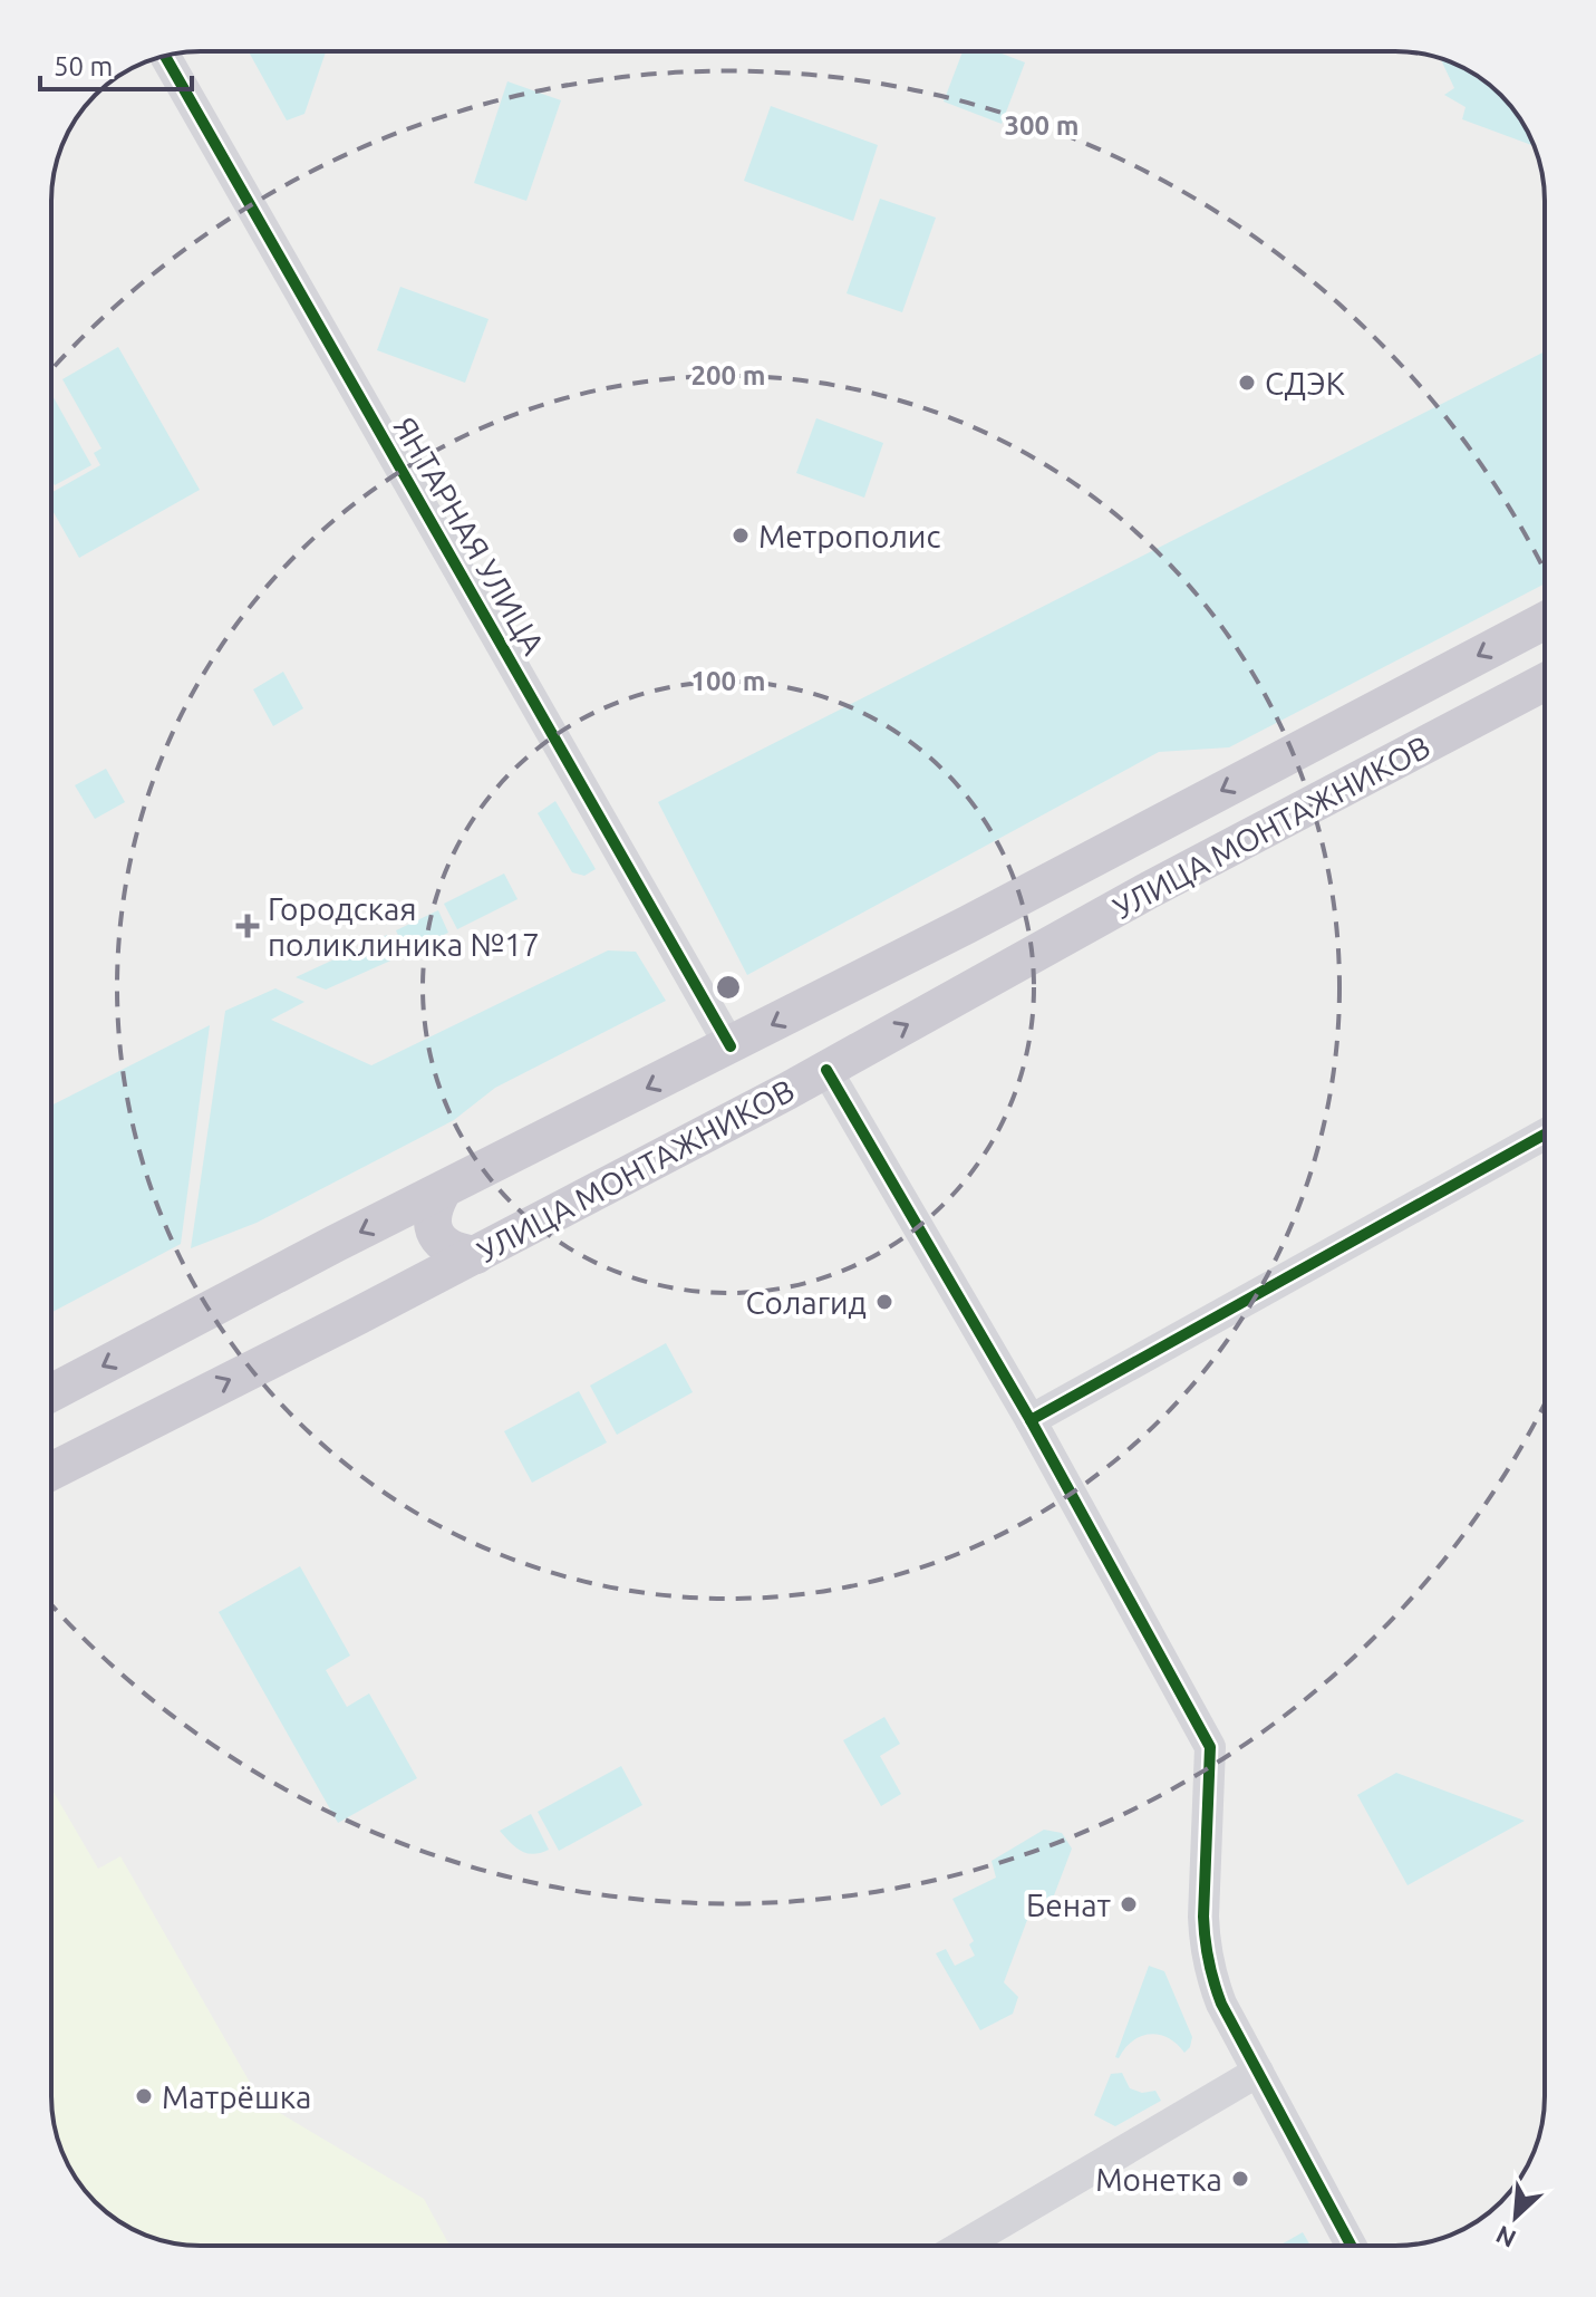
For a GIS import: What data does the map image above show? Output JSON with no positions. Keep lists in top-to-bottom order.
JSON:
{
  "streets": {
    "main road": ["УЛИЦА МОНТАЖНИКОВ"],
    "street": ["ЯНТАРНАЯ УЛИЦА"]
  },
  "crossings": [
    ["ЯНТАРНАЯ УЛИЦА", "УЛИЦА МОНТАЖНИКОВ"]
  ],
  "places": {
    "other": [
      "СДЭК",
      "Метрополис",
      "Солагид",
      "Бенат",
      "Матрёшка",
      "Монетка"
    ],
    "health": ["Городская поликлиника №17"]
  },
  "scale_bar": "50 m",
  "north": "bottom left",
  "rings": ["300 m", "200 m", "100 m"]
}
